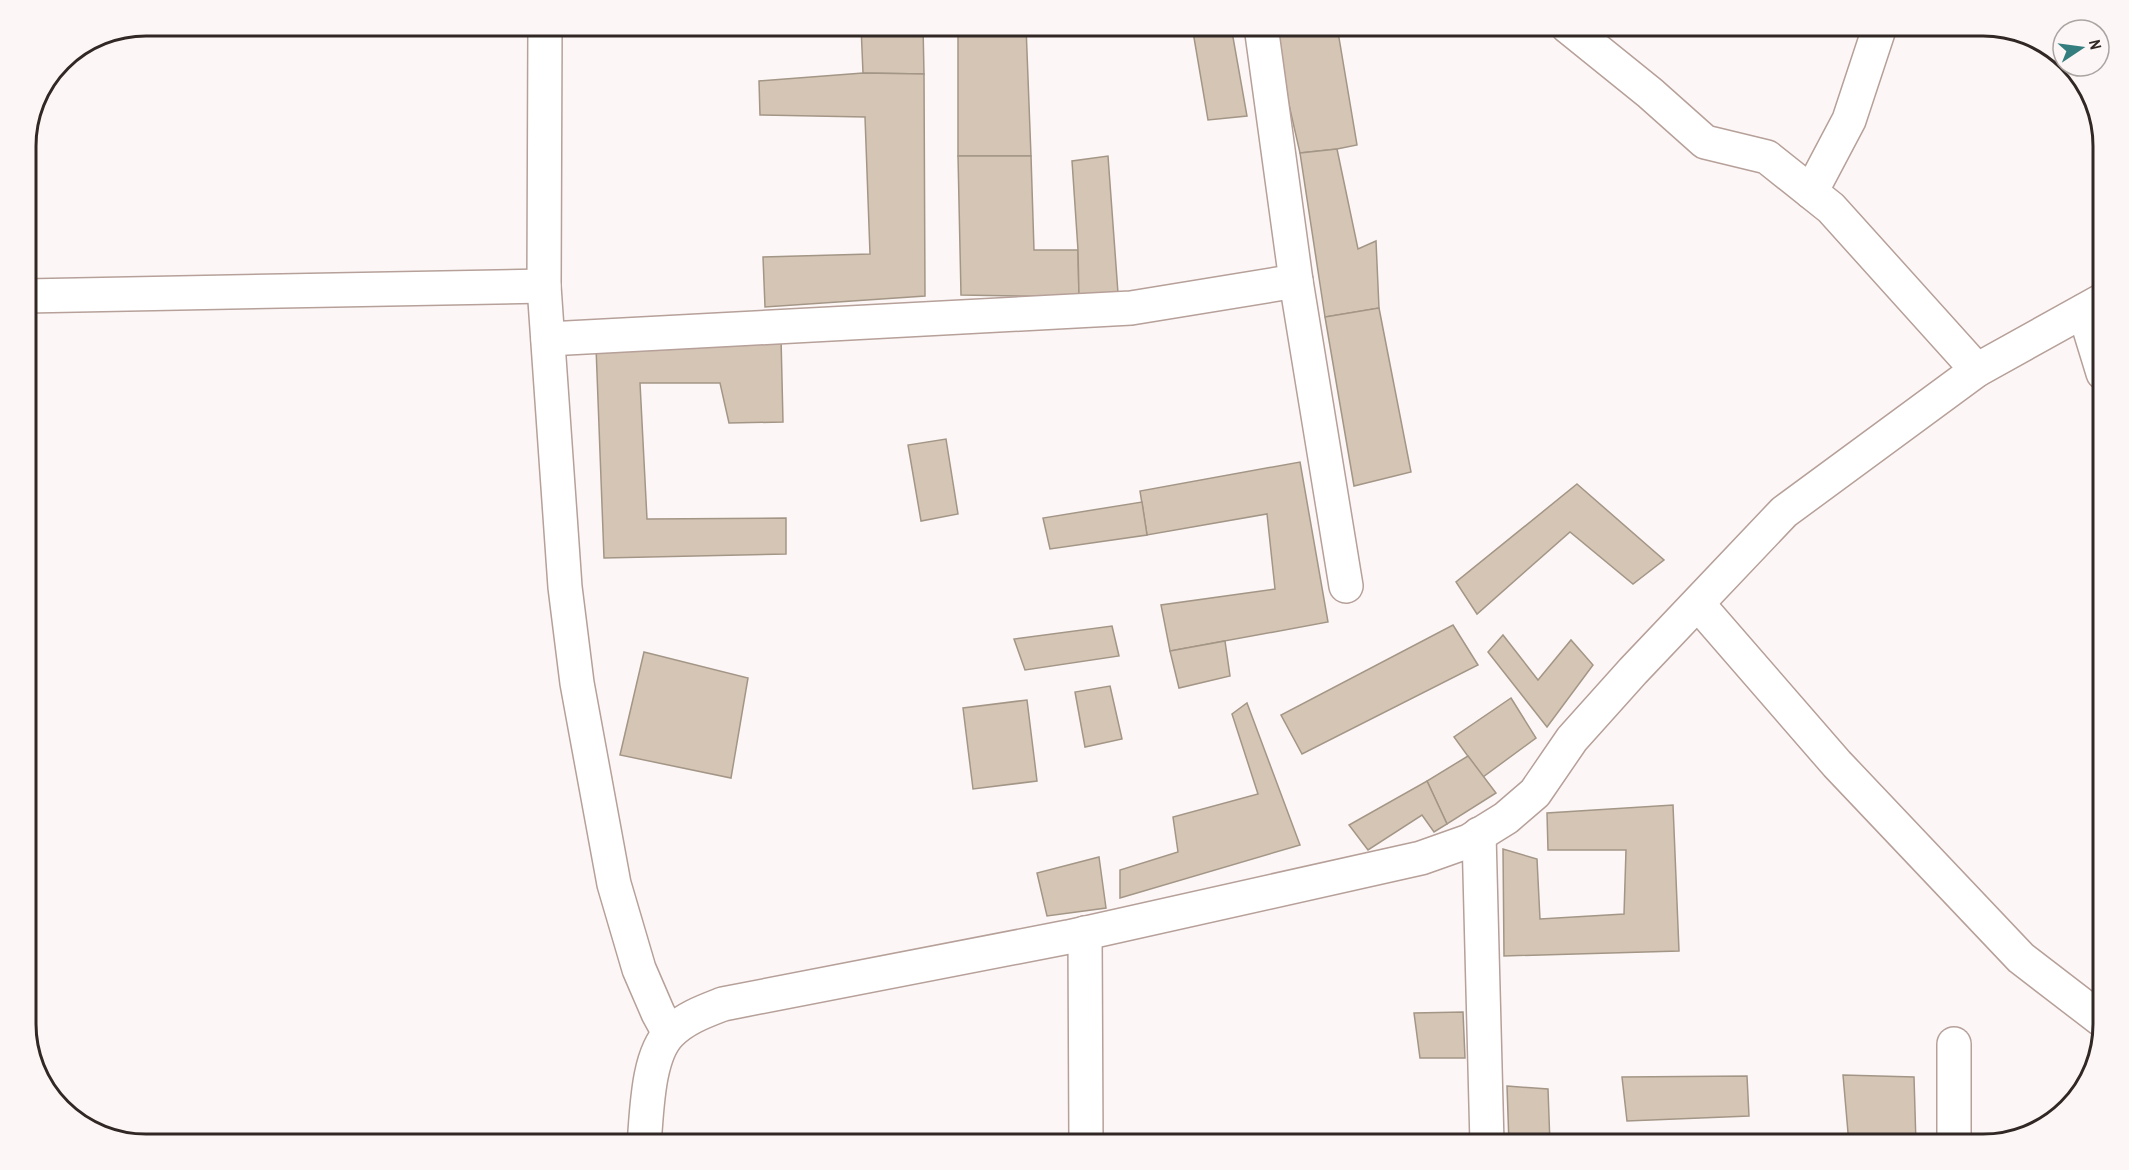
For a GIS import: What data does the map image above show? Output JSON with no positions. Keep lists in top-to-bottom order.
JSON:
{
  "north": "right"
}
